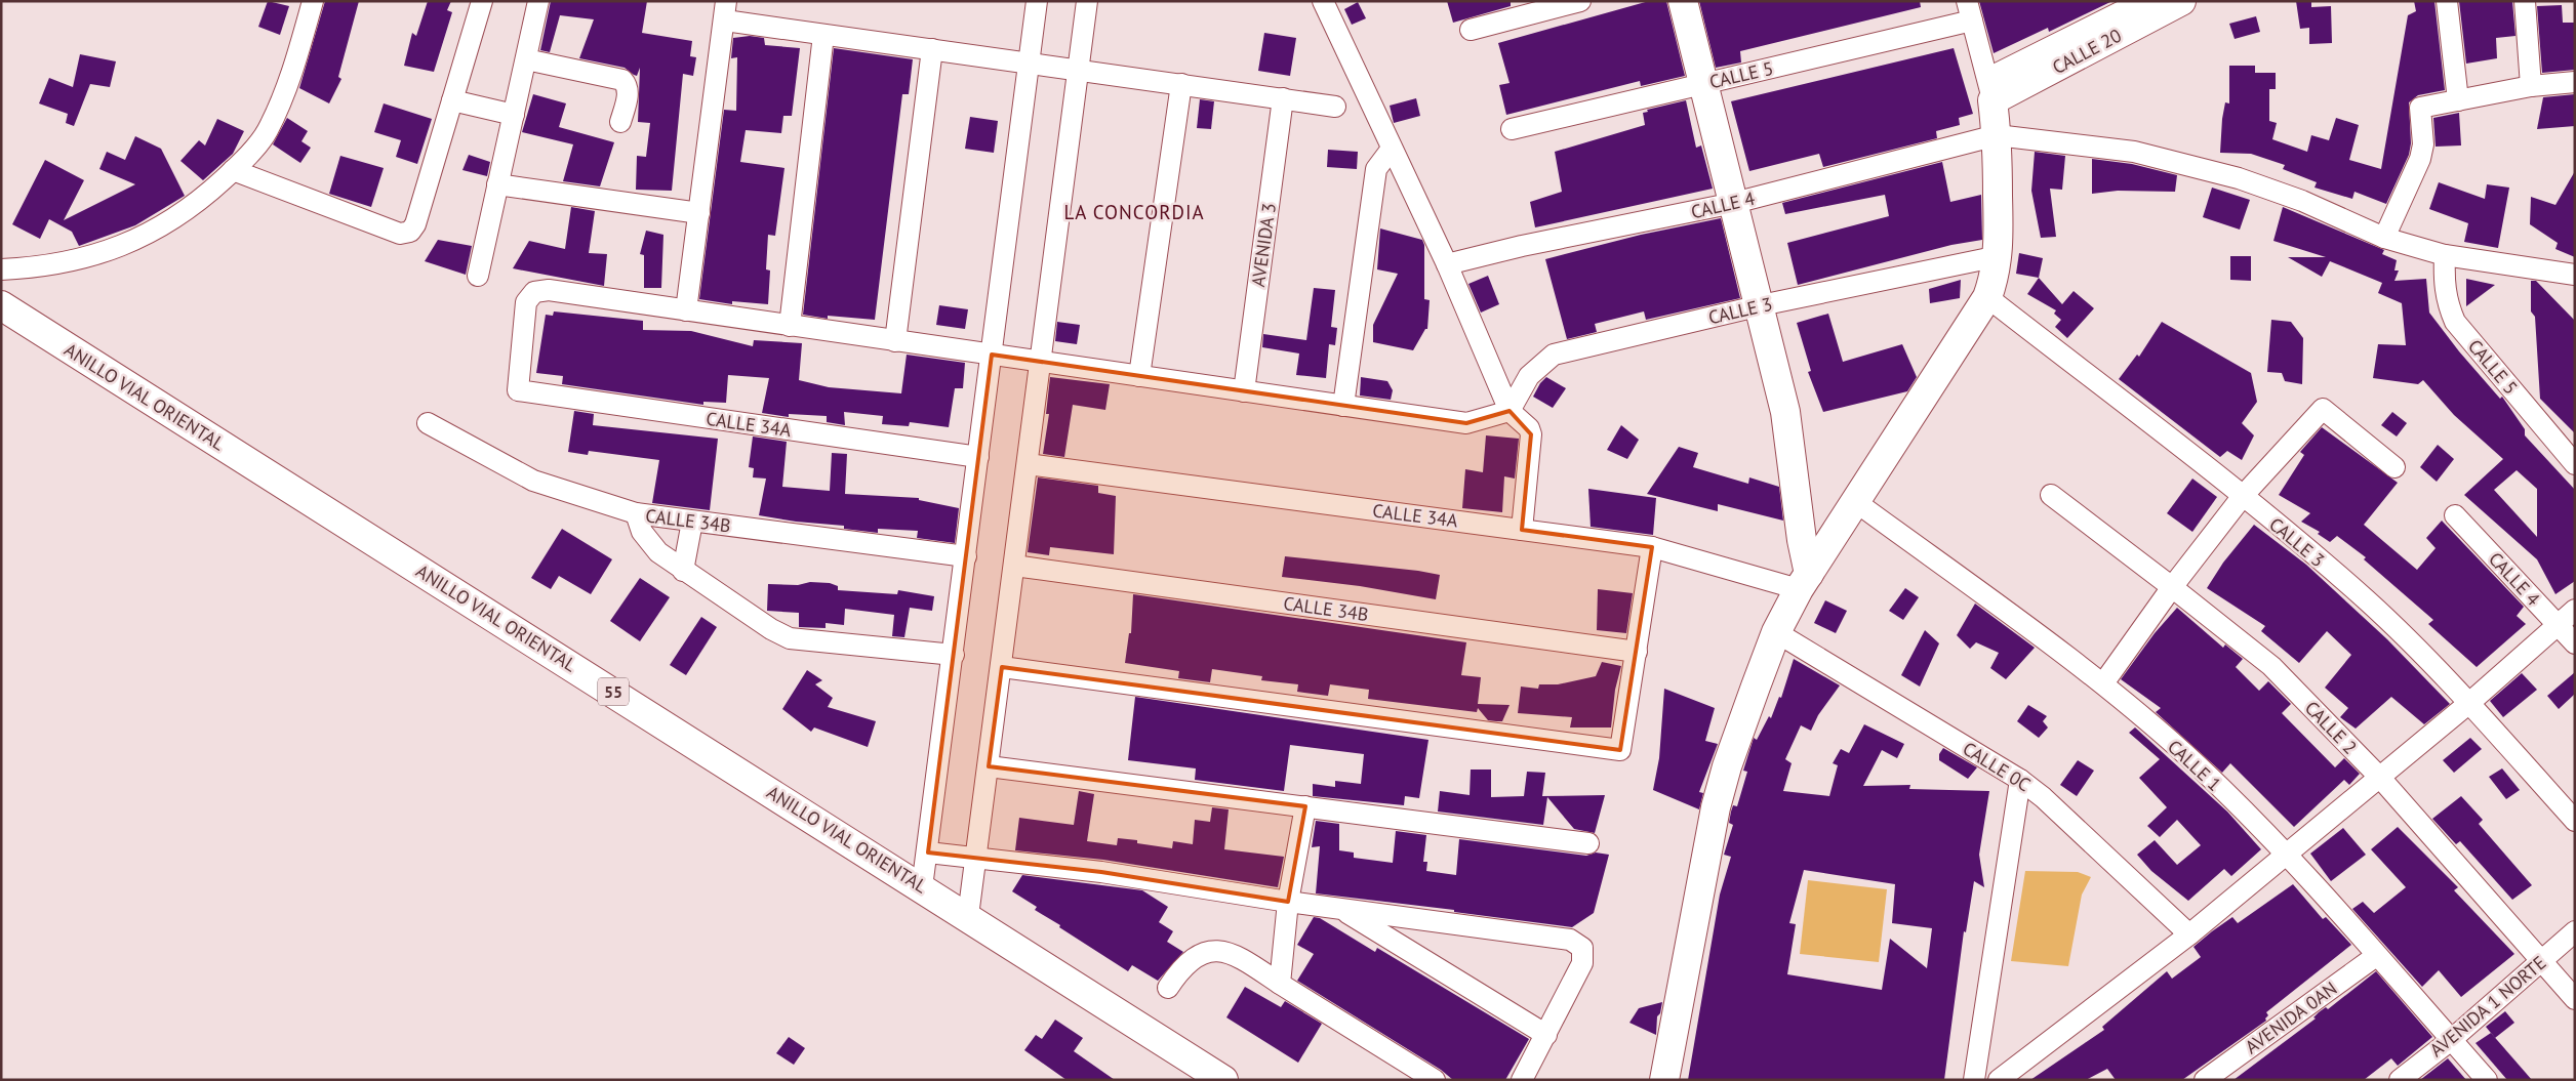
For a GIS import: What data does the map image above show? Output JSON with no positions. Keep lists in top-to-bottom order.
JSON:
{
  "streets": {
    "main road": ["CALLE 20", "ANILLO VIAL ORIENTAL", "55"],
    "street": [
      "CALLE 5",
      "CALLE 4",
      "AVENIDA 3",
      "CALLE 3",
      "CALLE 34A",
      "CALLE 34B",
      "CALLE 2",
      "CALLE 1",
      "CALLE 0C",
      "AVENIDA 1 NORTE",
      "AVENIDA 0AN"
    ]
  },
  "crossings": [
    ["CALLE 2", "AVENIDA 1 NORTE"],
    ["CALLE 1", "AVENIDA 1 NORTE"],
    ["CALLE 1", "AVENIDA 0AN"]
  ],
  "districts": ["LA CONCORDIA"]
}
